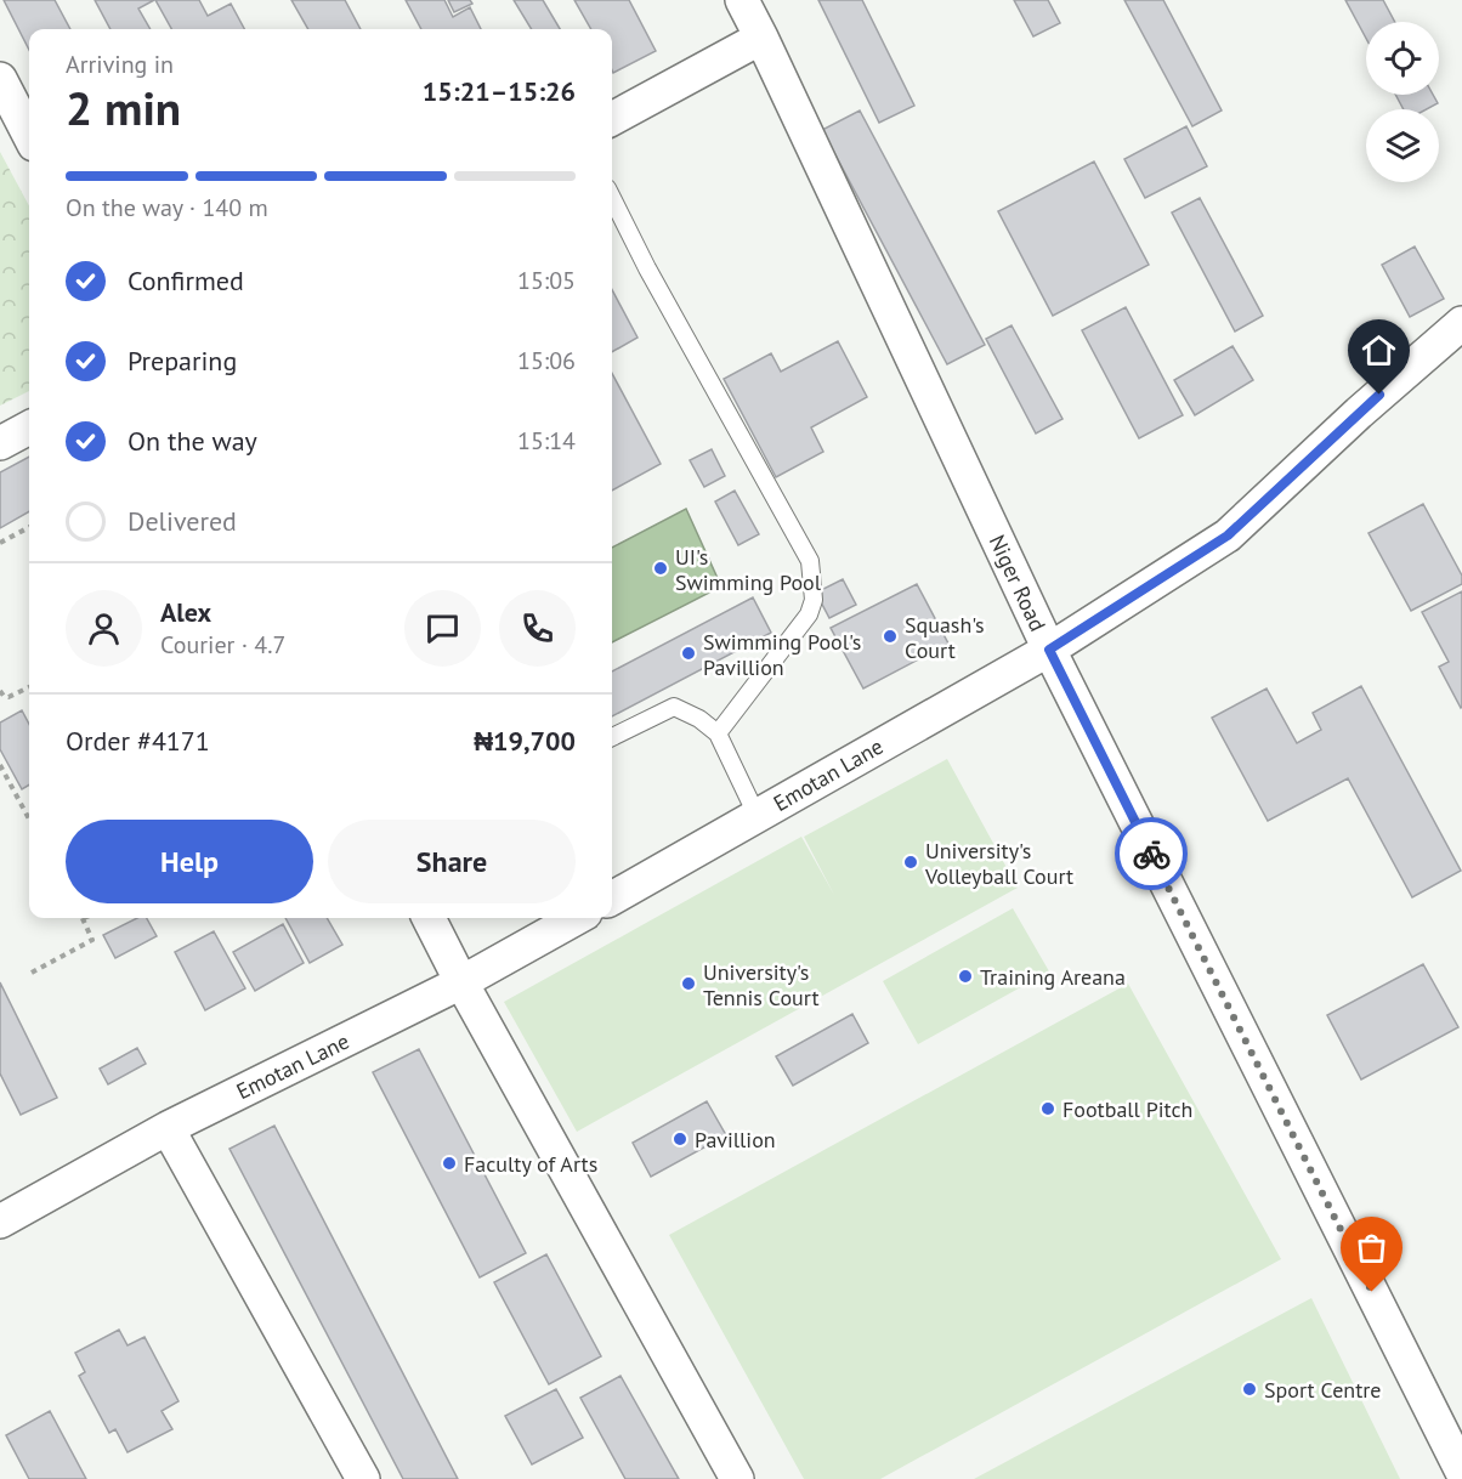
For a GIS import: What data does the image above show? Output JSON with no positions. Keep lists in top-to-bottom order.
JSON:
{
  "streets": {
    "street": ["Niger Road", "Emotan Lane"]
  },
  "crossings": [
    ["Niger Road", "Emotan Lane"]
  ],
  "places": [
    "UI's Swimming Pool",
    "Squash's Court",
    "Swimming Pool's Pavillion",
    "University's Volleyball Court",
    "Training Areana",
    "University's Tennis Court",
    "Football Pitch",
    "Pavillion",
    "Faculty of Arts",
    "Sport Centre"
  ],
  "page": {
    "heading": ["2 min", "Arriving in", "15:21–15:26"],
    "panel": [
      "Alex",
      "Courier · 4.7",
      "Order #4171",
      "₦19,700"
    ],
    "bar": "On the way · 140 m",
    "list": [
      ["Confirmed", "15:05"],
      ["Preparing", "15:06"],
      ["On the way", "15:14"],
      "Delivered"
    ],
    "buttons": ["Help", "Share"]
  }
}
